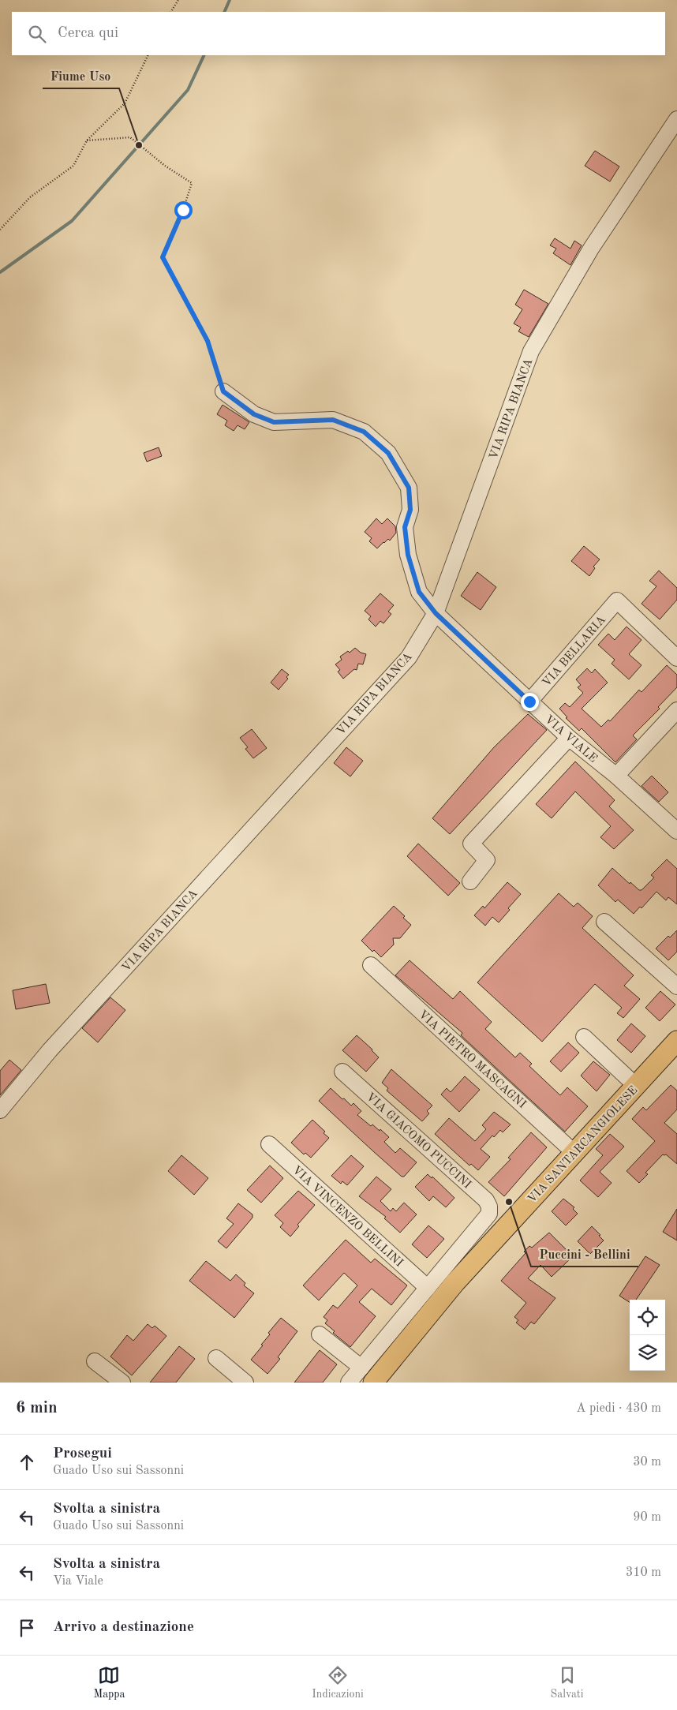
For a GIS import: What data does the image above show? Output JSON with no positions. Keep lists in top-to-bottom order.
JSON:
{
  "streets": {
    "main road": ["VIA SANTARCANGIOLESE"],
    "street": [
      "VIA RIPA BIANCA",
      "VIA BELLARIA",
      "VIA VIALE",
      "VIA PIETRO MASCAGNI",
      "VIA GIACOMO PUCCINI",
      "VIA VINCENZO BELLINI"
    ]
  },
  "crossings": [
    ["VIA RIPA BIANCA", "VIA VIALE"],
    ["VIA BELLARIA", "VIA VIALE"],
    ["VIA PIETRO MASCAGNI", "VIA SANTARCANGIOLESE"],
    ["VIA GIACOMO PUCCINI", "VIA SANTARCANGIOLESE"],
    ["VIA SANTARCANGIOLESE", "VIA VINCENZO BELLINI"]
  ],
  "places": ["Fiume Uso", "Puccini - Bellini"],
  "page": {
    "search": "Cerca qui",
    "heading": ["6 min", "A piedi · 430 m"],
    "list": [
      ["Prosegui", "Guado Uso sui Sassonni", "30 m"],
      ["Svolta a sinistra", "Guado Uso sui Sassonni", "90 m"],
      ["Svolta a sinistra", "Via Viale", "310 m"],
      "Arrivo a destinazione"
    ],
    "nav": ["Mappa", "Indicazioni", "Salvati"]
  }
}
